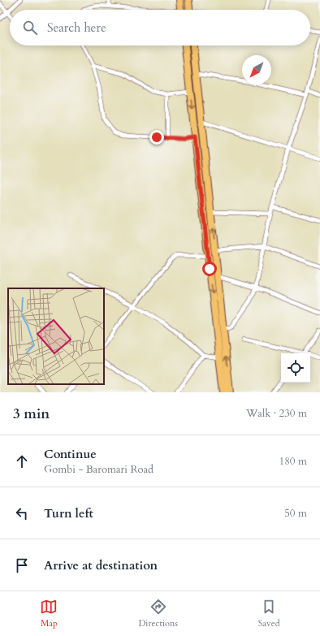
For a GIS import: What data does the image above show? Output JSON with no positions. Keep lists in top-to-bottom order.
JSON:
{
  "north": "bottom left",
  "page": {
    "search": "Search here",
    "heading": ["3 min", "Walk · 230 m"],
    "list": [
      ["Continue", "Gombi - Baromari Road", "180 m"],
      ["Turn left", "50 m"],
      "Arrive at destination"
    ],
    "nav": ["Map", "Directions", "Saved"]
  }
}
